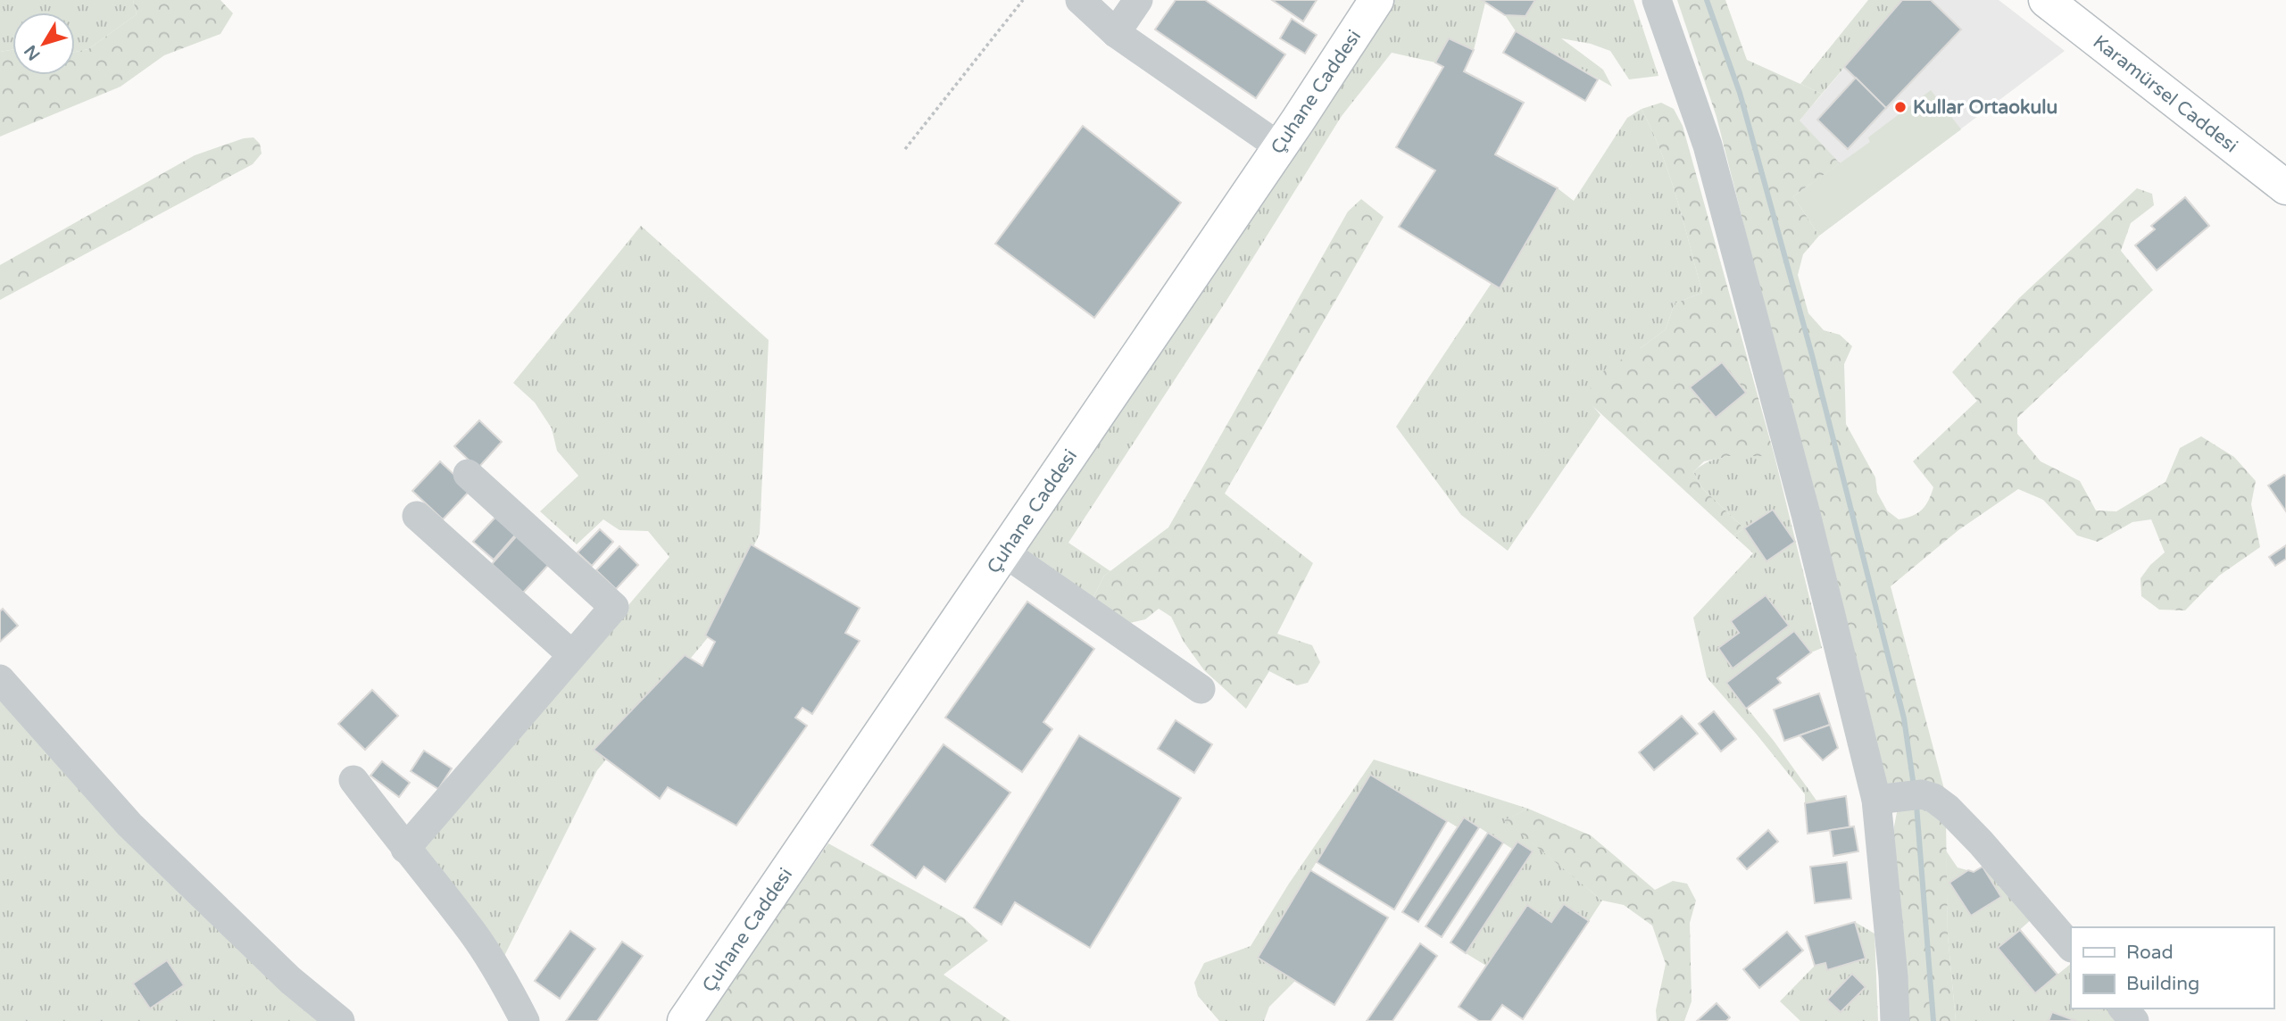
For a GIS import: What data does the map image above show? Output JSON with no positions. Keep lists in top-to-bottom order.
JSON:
{
  "streets": {
    "main road": ["Çuhane Caddesi", "Karamürsel Caddesi"]
  },
  "places": ["Kullar Ortaokulu"],
  "legend": ["Road", "Building"],
  "north": "bottom left"
}
